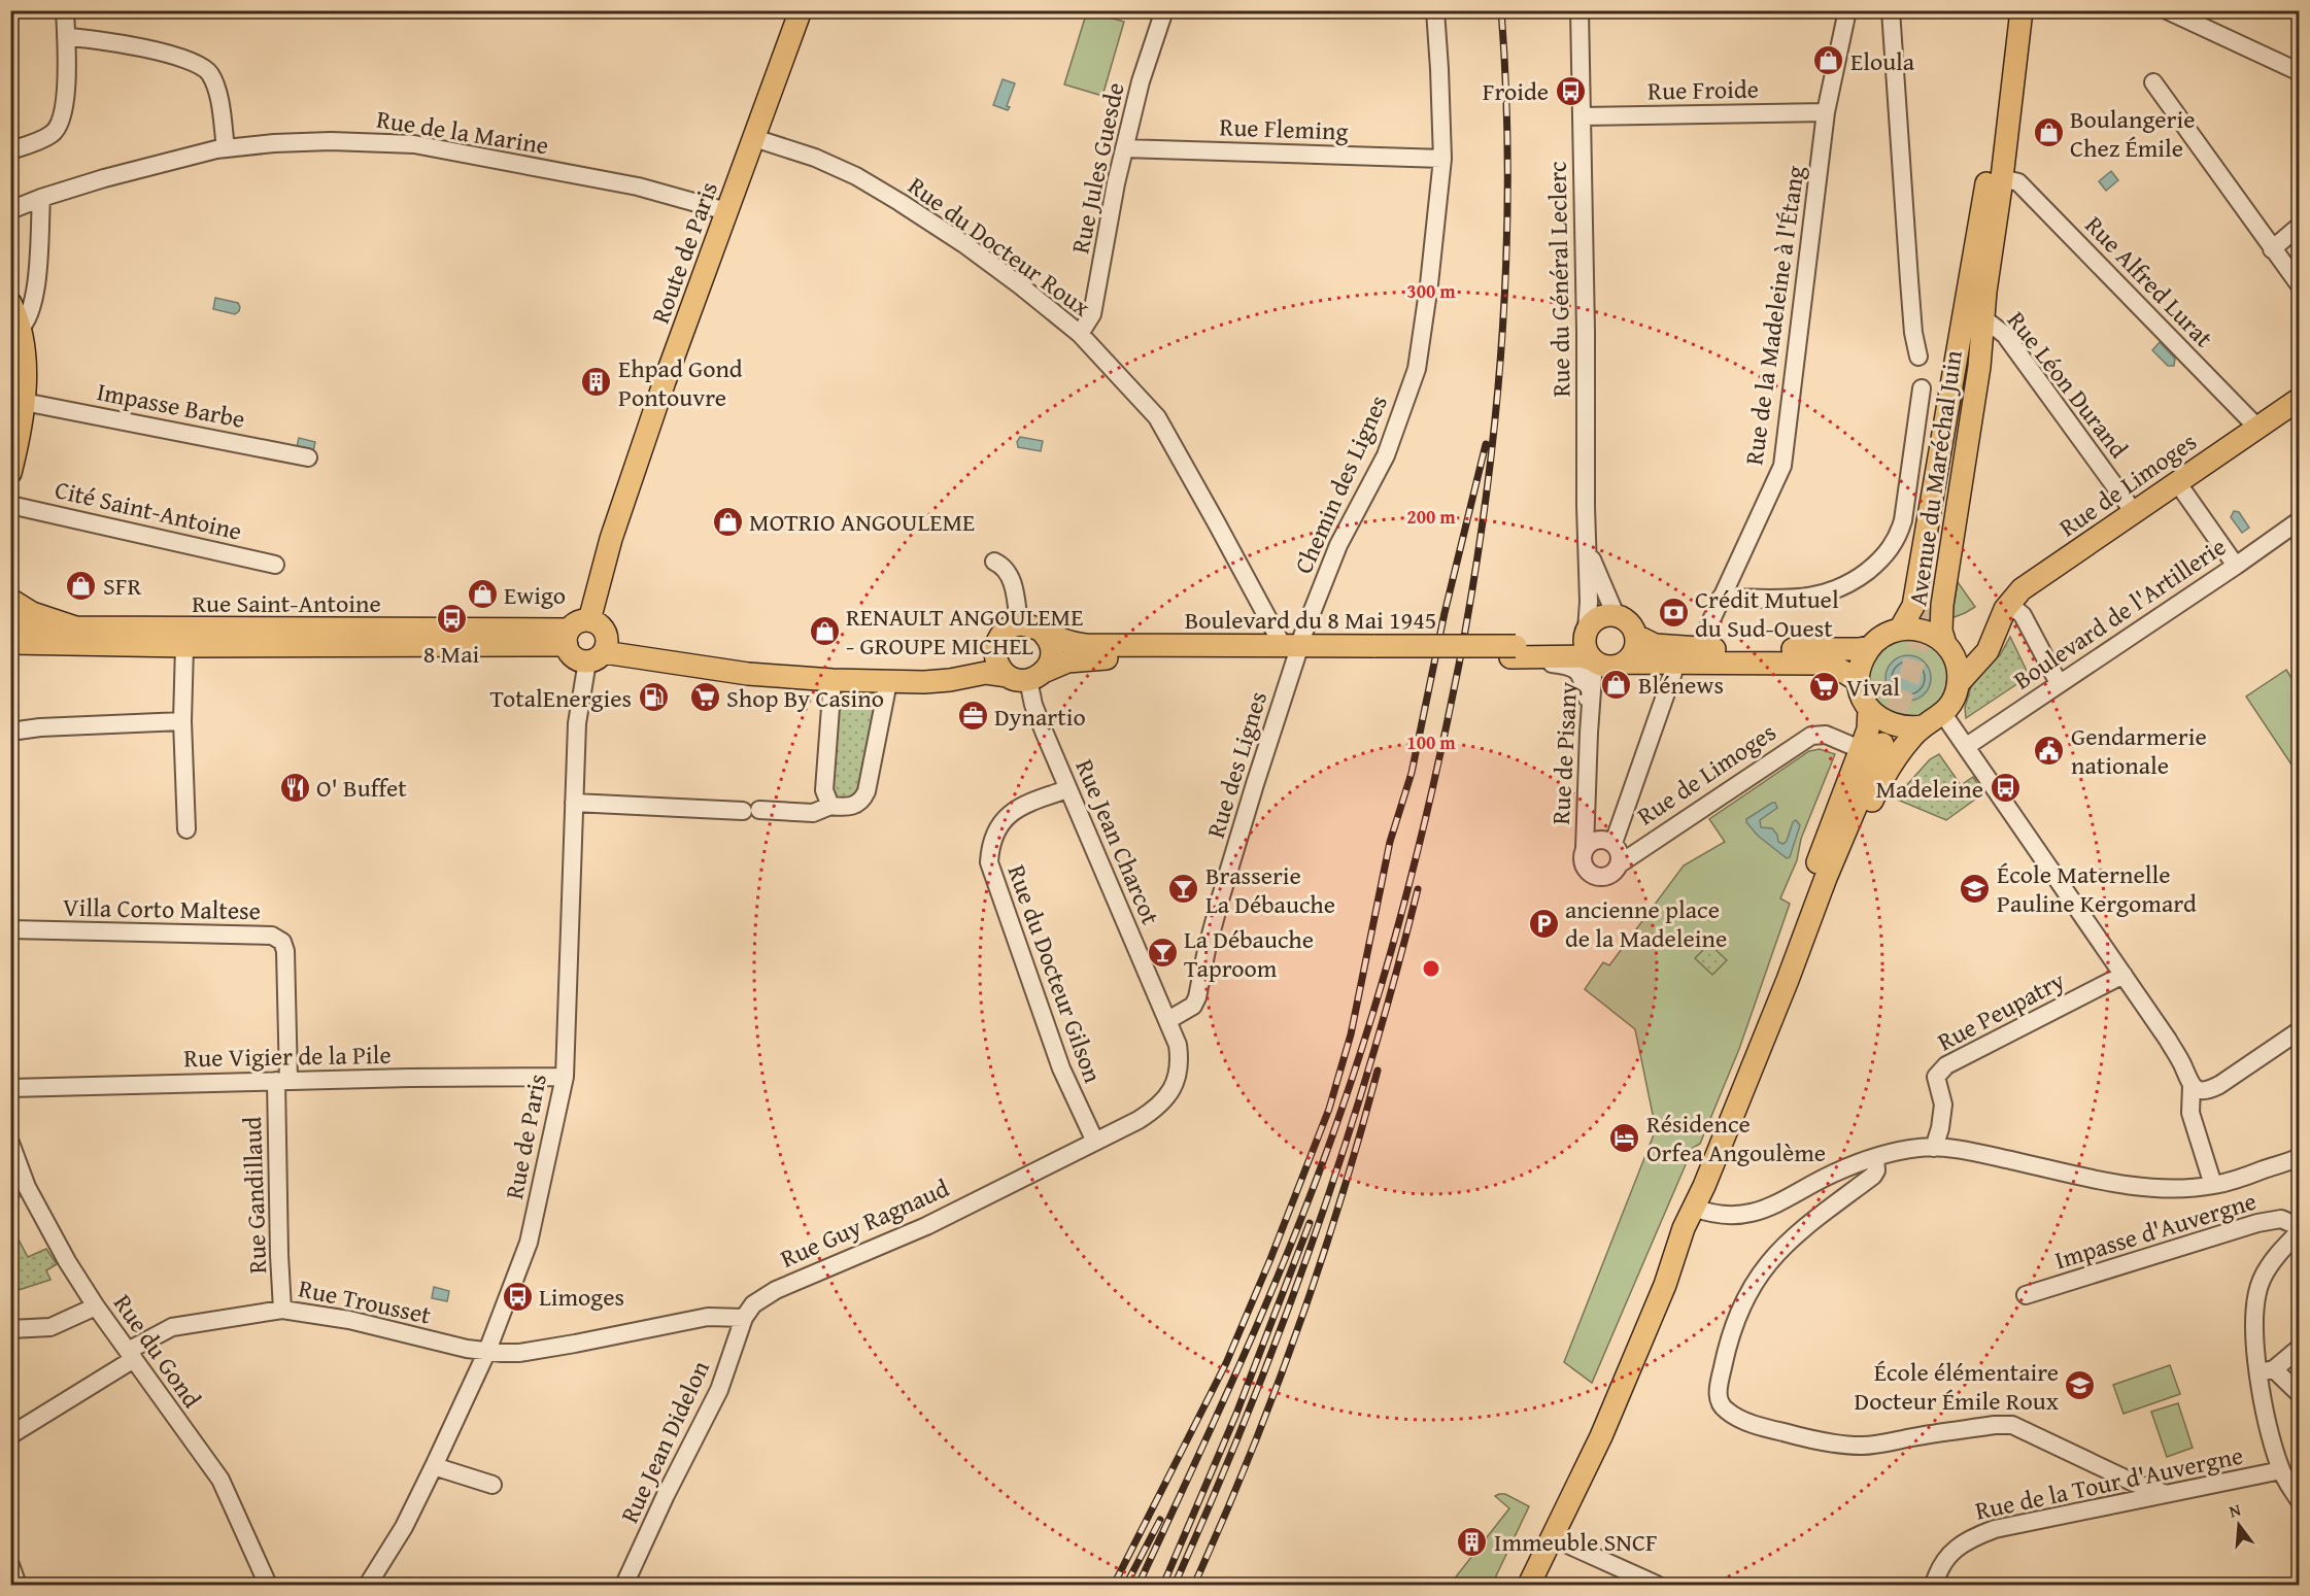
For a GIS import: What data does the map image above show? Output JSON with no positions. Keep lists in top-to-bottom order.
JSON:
{
  "streets": {
    "main road": [
      "Route de Paris",
      "Avenue du Maréchal Juin",
      "Rue de Limoges",
      "Rue Saint-Antoine",
      "Boulevard du 8 Mai 1945"
    ],
    "street": [
      "Rue Froide",
      "Rue Fleming",
      "Rue de la Marine",
      "Rue Jules Guesde",
      "Rue du Docteur Roux",
      "Rue du Général Leclerc",
      "Rue Alfred Lurat",
      "Rue de la Madeleine à l'Étang",
      "Rue Léon Durand",
      "Impasse Barbe",
      "Chemin des Lignes",
      "Cité Saint-Antoine",
      "Boulevard de l'Artillerie",
      "Rue de Pisany",
      "Rue des Lignes",
      "Rue Jean Charcot",
      "Villa Corto Maltese",
      "Rue du Docteur Gilson",
      "Rue Peupatry",
      "Rue Vigier de la Pile",
      "Rue de Paris",
      "Rue Gandillaud",
      "Rue Guy Ragnaud",
      "Impasse d'Auvergne",
      "Rue Trousset",
      "Rue du Gond",
      "Rue Jean Didelon",
      "Rue de la Tour d'Auvergne"
    ]
  },
  "crossings": [
    ["Rue Froide", "Rue du Général Leclerc"],
    ["Rue Froide", "Rue de la Madeleine à l'Étang"],
    ["Rue Fleming", "Rue Jules Guesde"],
    ["Rue Fleming", "Chemin des Lignes"],
    ["Rue de la Marine", "Route de Paris"],
    ["Rue Jules Guesde", "Rue du Docteur Roux"],
    ["Rue du Docteur Roux", "Route de Paris"],
    ["Rue du Docteur Roux", "Chemin des Lignes"],
    ["Rue du Docteur Roux", "Boulevard du 8 Mai 1945"],
    ["Rue du Docteur Roux", "Rue des Lignes"],
    ["Route de Paris", "Rue Saint-Antoine"],
    ["Route de Paris", "Boulevard du 8 Mai 1945"],
    ["Route de Paris", "Rue de Paris"],
    ["Rue Alfred Lurat", "Avenue du Maréchal Juin"],
    ["Rue Alfred Lurat", "Rue de Limoges"],
    ["Rue Léon Durand", "Avenue du Maréchal Juin"],
    ["Rue Léon Durand", "Rue de Limoges"],
    ["Avenue du Maréchal Juin", "Rue de Limoges"],
    ["Chemin des Lignes", "Boulevard du 8 Mai 1945"],
    ["Chemin des Lignes", "Rue des Lignes"],
    ["Rue de Limoges", "Rue de Pisany"],
    ["Rue Saint-Antoine", "Boulevard du 8 Mai 1945"],
    ["Rue Saint-Antoine", "Rue de Paris"],
    ["Boulevard du 8 Mai 1945", "Rue de Pisany"],
    ["Boulevard du 8 Mai 1945", "Rue des Lignes"],
    ["Boulevard du 8 Mai 1945", "Rue Jean Charcot"],
    ["Boulevard du 8 Mai 1945", "Rue de Paris"],
    ["Rue des Lignes", "Rue Jean Charcot"],
    ["Rue des Lignes", "Rue Guy Ragnaud"],
    ["Rue Jean Charcot", "Rue du Docteur Gilson"],
    ["Rue Jean Charcot", "Rue Guy Ragnaud"],
    ["Villa Corto Maltese", "Rue Vigier de la Pile"],
    ["Villa Corto Maltese", "Rue Gandillaud"],
    ["Rue du Docteur Gilson", "Rue Guy Ragnaud"],
    ["Rue Vigier de la Pile", "Rue de Paris"],
    ["Rue Vigier de la Pile", "Rue Gandillaud"],
    ["Rue de Paris", "Rue Trousset"],
    ["Rue Gandillaud", "Rue Trousset"],
    ["Rue Guy Ragnaud", "Rue Jean Didelon"],
    ["Rue Trousset", "Rue du Gond"]
  ],
  "places": {
    "shop": [
      "Eloula",
      "Boulangerie Chez Émile",
      "MOTRIO ANGOULEME",
      "SFR",
      "Ewigo",
      "RENAULT ANGOULEME - GROUPE MICHEL",
      "Blénews"
    ],
    "bus stop": [
      "Froide",
      "8 Mai",
      "Madeleine",
      "Limoges"
    ],
    "building": ["Ehpad Gond Pontouvre", "Immeuble SNCF"],
    "bank": ["Crédit Mutuel du Sud-Ouest"],
    "supermarket": ["Vival", "Shop By Casino"],
    "fuel station": ["TotalEnergies"],
    "office": ["Dynartio"],
    "public building": ["Gendarmerie nationale"],
    "restaurant": ["O' Buffet"],
    "school or university": ["École Maternelle Pauline Kergomard", "École élémentaire Docteur Émile Roux"],
    "bar": ["Brasserie La Débauche", "La Débauche Taproom"],
    "parking": ["ancienne place de la Madeleine"],
    "hotel": ["Résidence Orfea Angoulème"]
  },
  "north": "top",
  "rings": ["300 m", "200 m", "100 m"]
}
